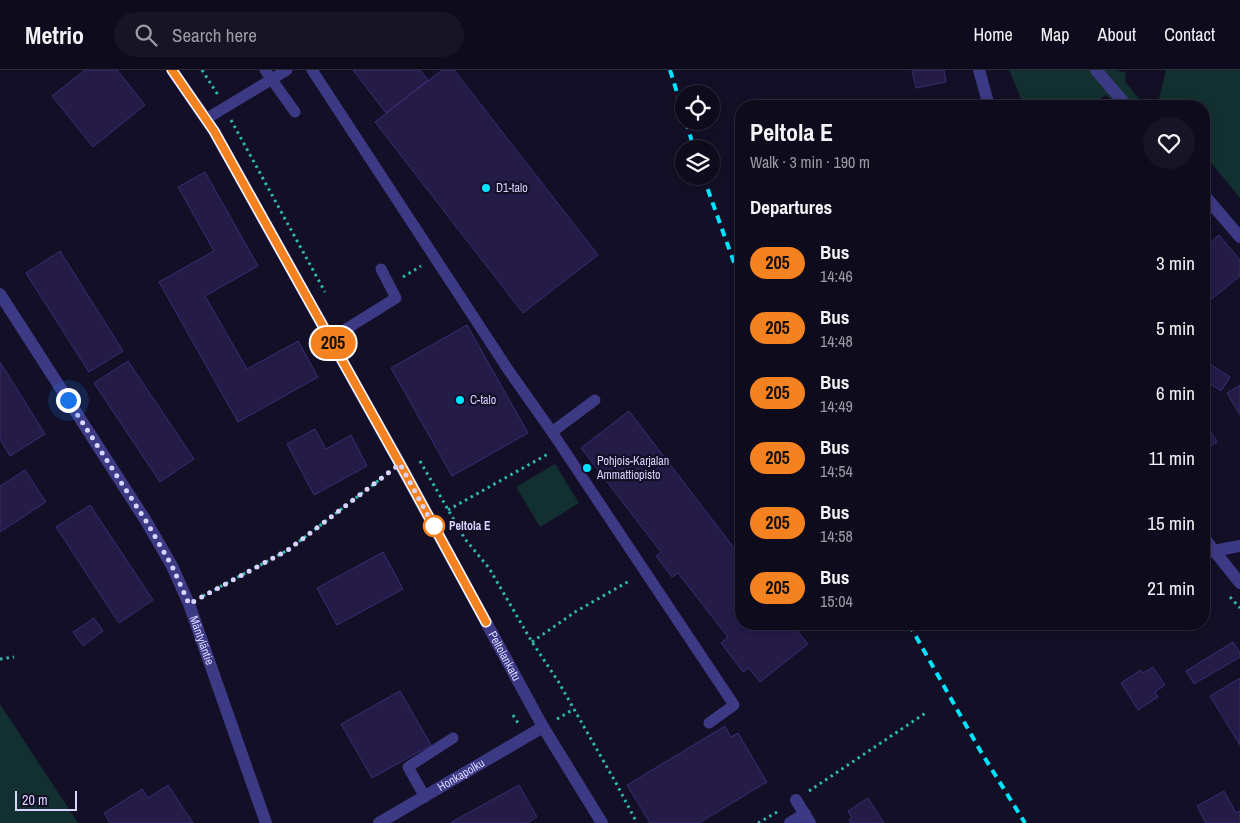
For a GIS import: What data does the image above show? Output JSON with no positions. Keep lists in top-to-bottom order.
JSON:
{
  "streets": {
    "street": ["Mäntyläntie", "Peltolankatu", "Honkapolku"]
  },
  "crossings": [
    ["Peltolankatu", "Honkapolku"]
  ],
  "places": [
    "D1-talo",
    "C-talo",
    "Pohjois-Karjalan Ammattiopisto",
    "Peltola E"
  ],
  "lines": ["bus line 205"],
  "scale_bar": "20 m",
  "page": {
    "header": "Metrio",
    "search": "Search here",
    "nav": [
      "Home",
      "Map",
      "About",
      "Contact"
    ],
    "on_map": "205",
    "heading": [
      ["Peltola E", "Walk · 3 min · 190 m"],
      "Departures"
    ],
    "list": [
      {
        "mark": "205",
        "name": "Bus",
        "note": "14:46",
        "value": "3 min"
      },
      {
        "mark": "205",
        "name": "Bus",
        "note": "14:48",
        "value": "5 min"
      },
      {
        "mark": "205",
        "name": "Bus",
        "note": "14:49",
        "value": "6 min"
      },
      {
        "mark": "205",
        "name": "Bus",
        "note": "14:54",
        "value": "11 min"
      },
      {
        "mark": "205",
        "name": "Bus",
        "note": "14:58",
        "value": "15 min"
      },
      {
        "mark": "205",
        "name": "Bus",
        "note": "15:04",
        "value": "21 min"
      }
    ],
    "scale": "20 m"
  }
}
